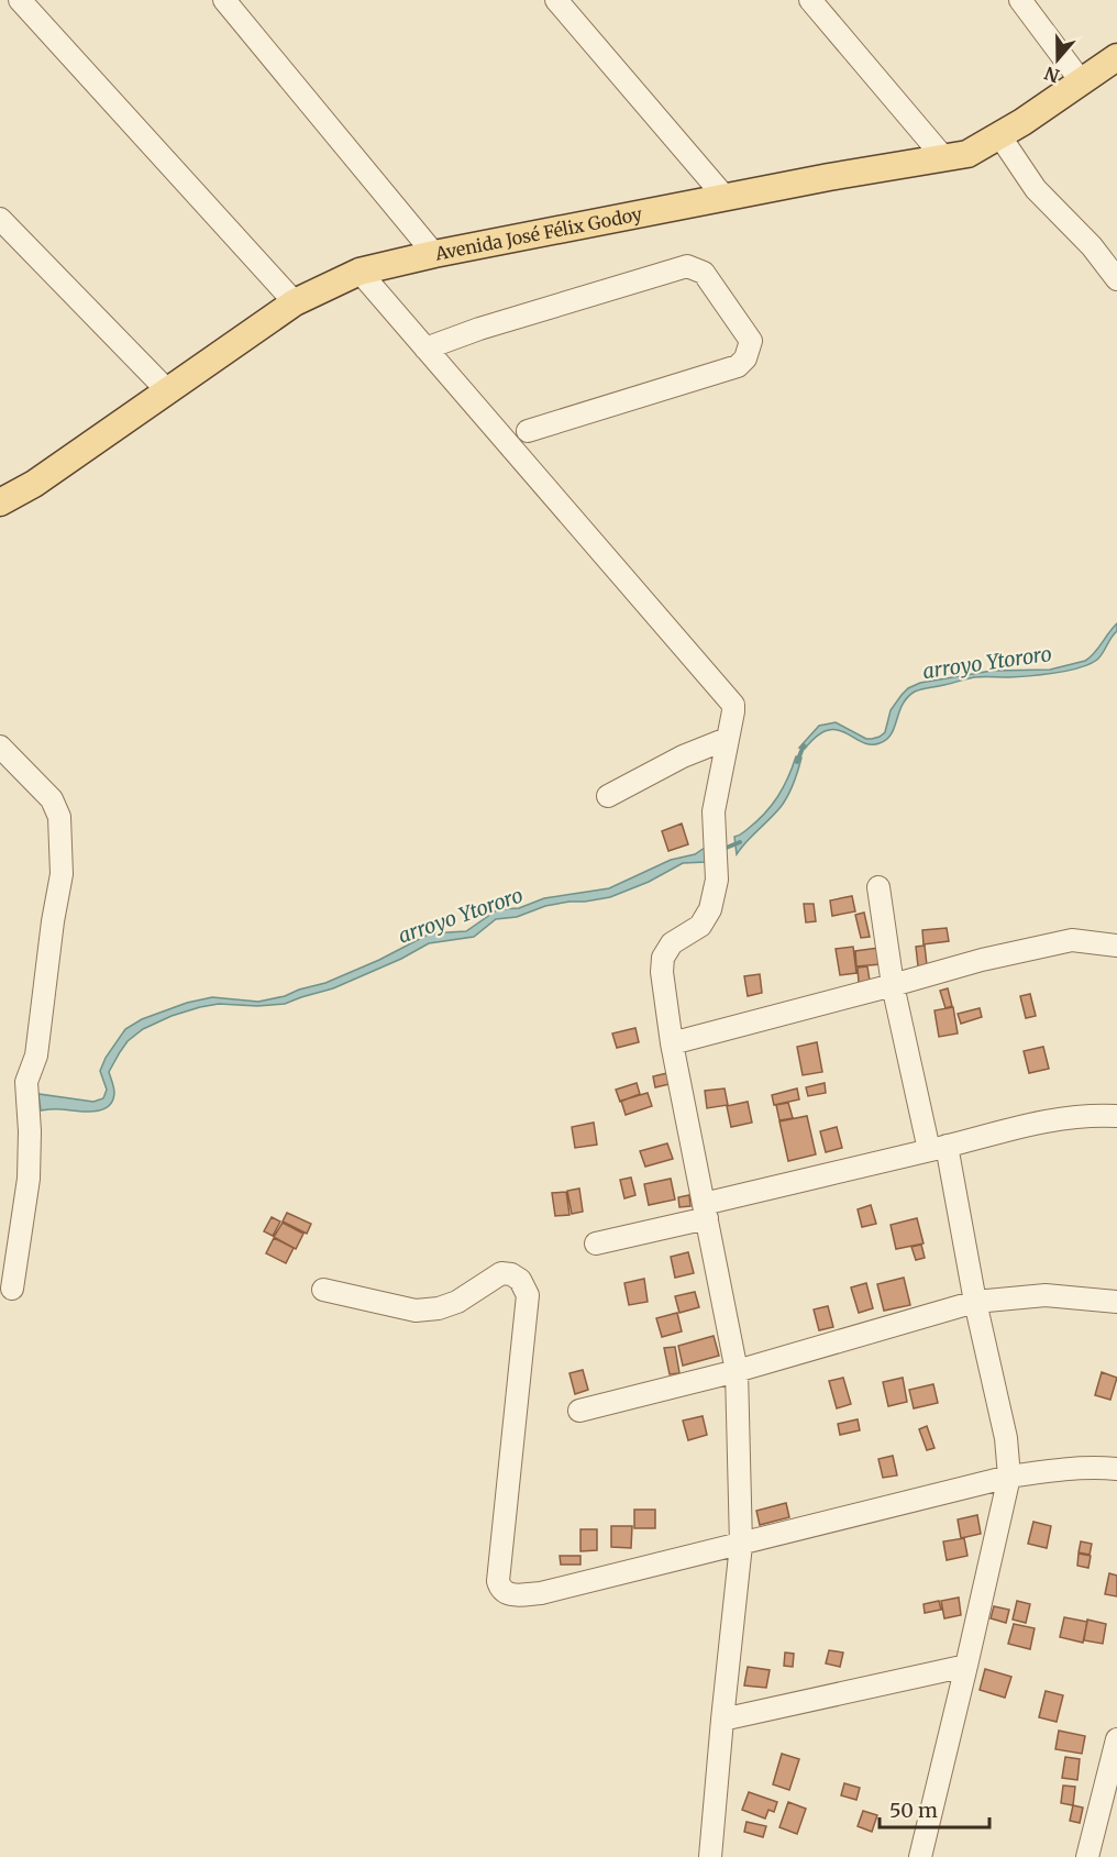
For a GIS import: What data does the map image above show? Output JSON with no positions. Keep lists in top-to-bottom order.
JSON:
{
  "streets": {
    "main road": ["Avenida José Félix Godoy"]
  },
  "water": ["arroyo Ytororo"],
  "scale_bar": "50 m",
  "north": "bottom"
}
